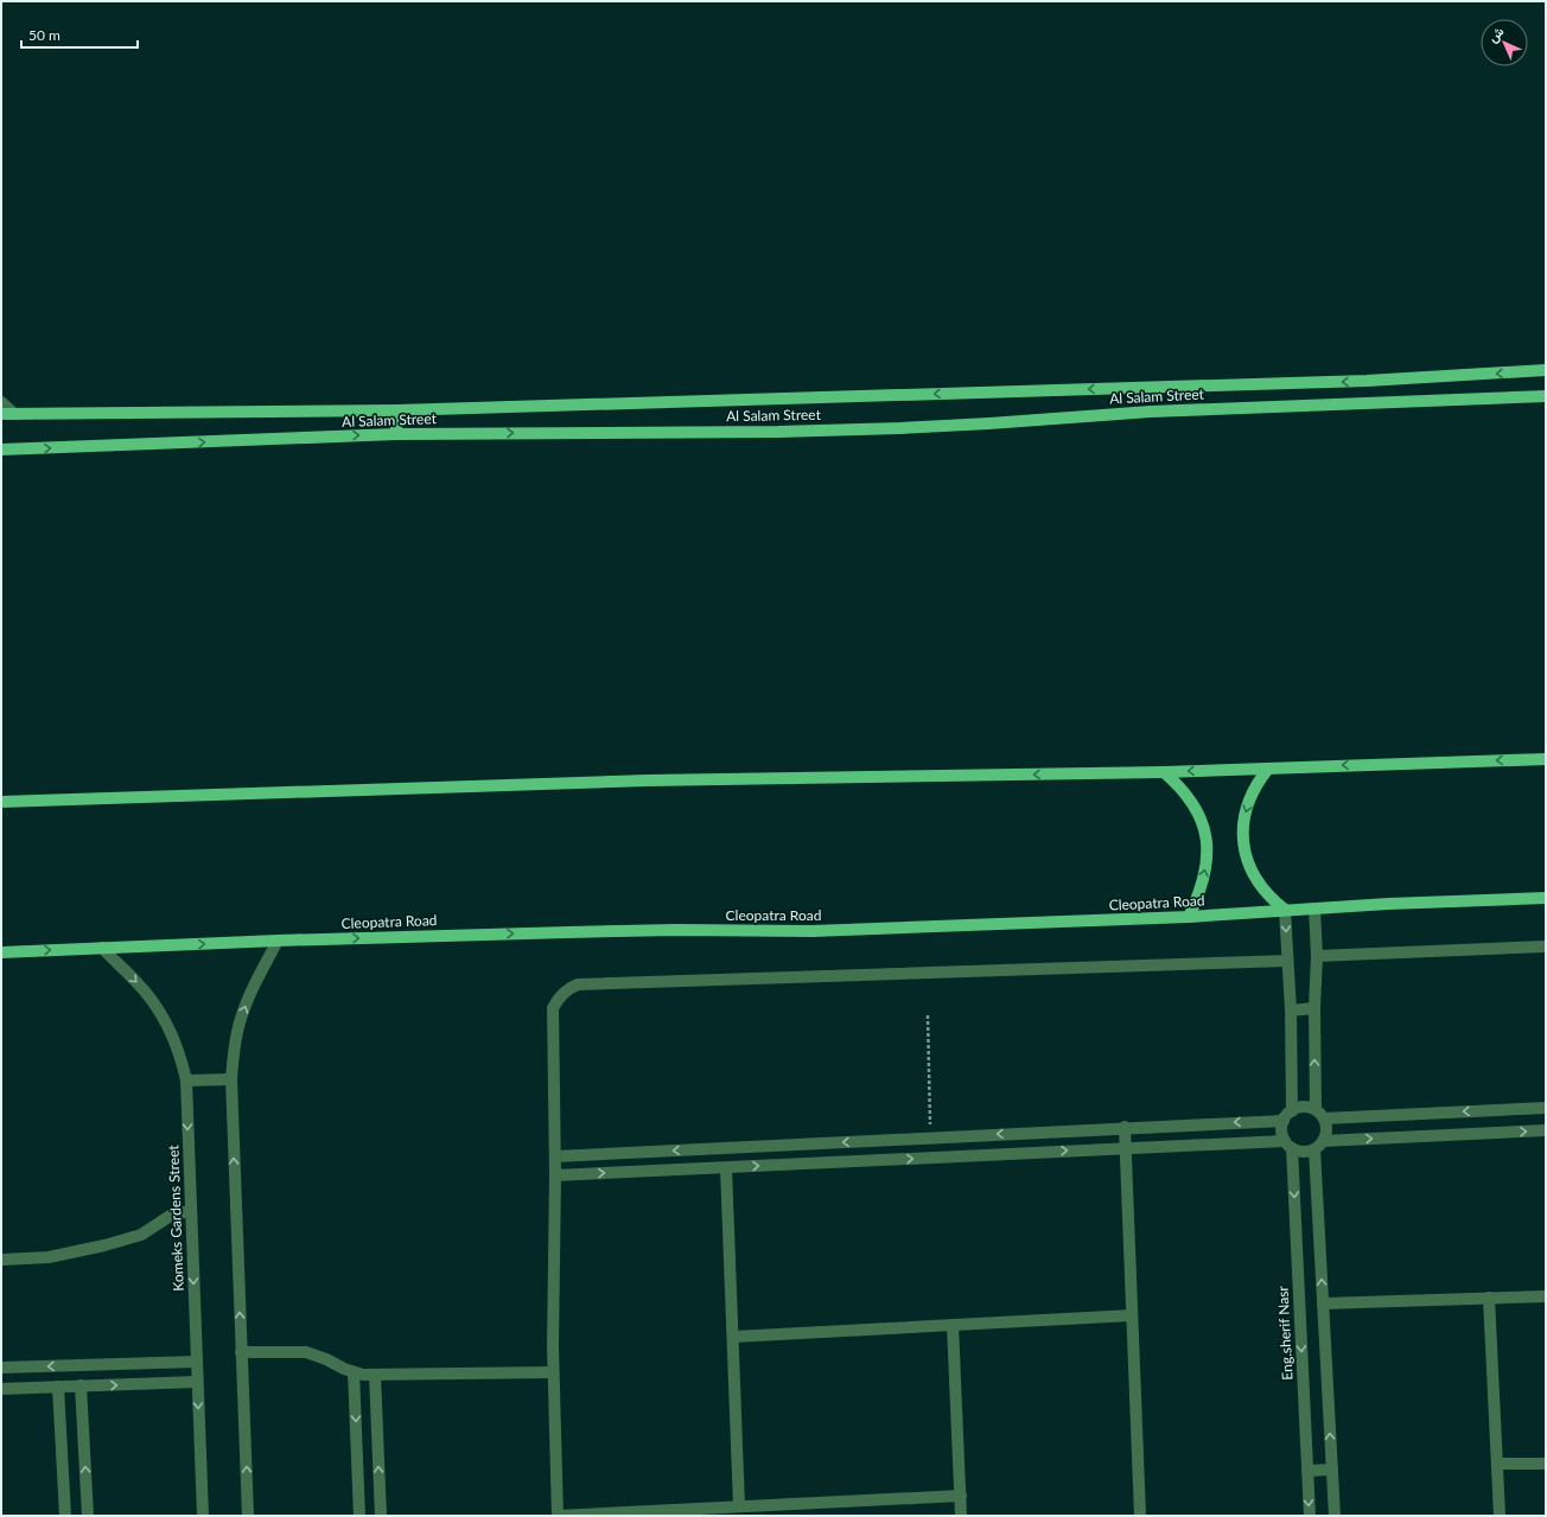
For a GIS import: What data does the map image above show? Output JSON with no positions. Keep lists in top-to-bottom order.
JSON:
{
  "streets": {
    "main road": ["Al Salam Street", "Cleopatra Road"],
    "street": ["Komeks Gardens Street", "Eng.sherif Nasr"]
  },
  "crossings": [
    ["Cleopatra Road", "Komeks Gardens Street"]
  ],
  "one_way": ["Cleopatra Road"],
  "scale_bar": "50 m",
  "north": "top left"
}
